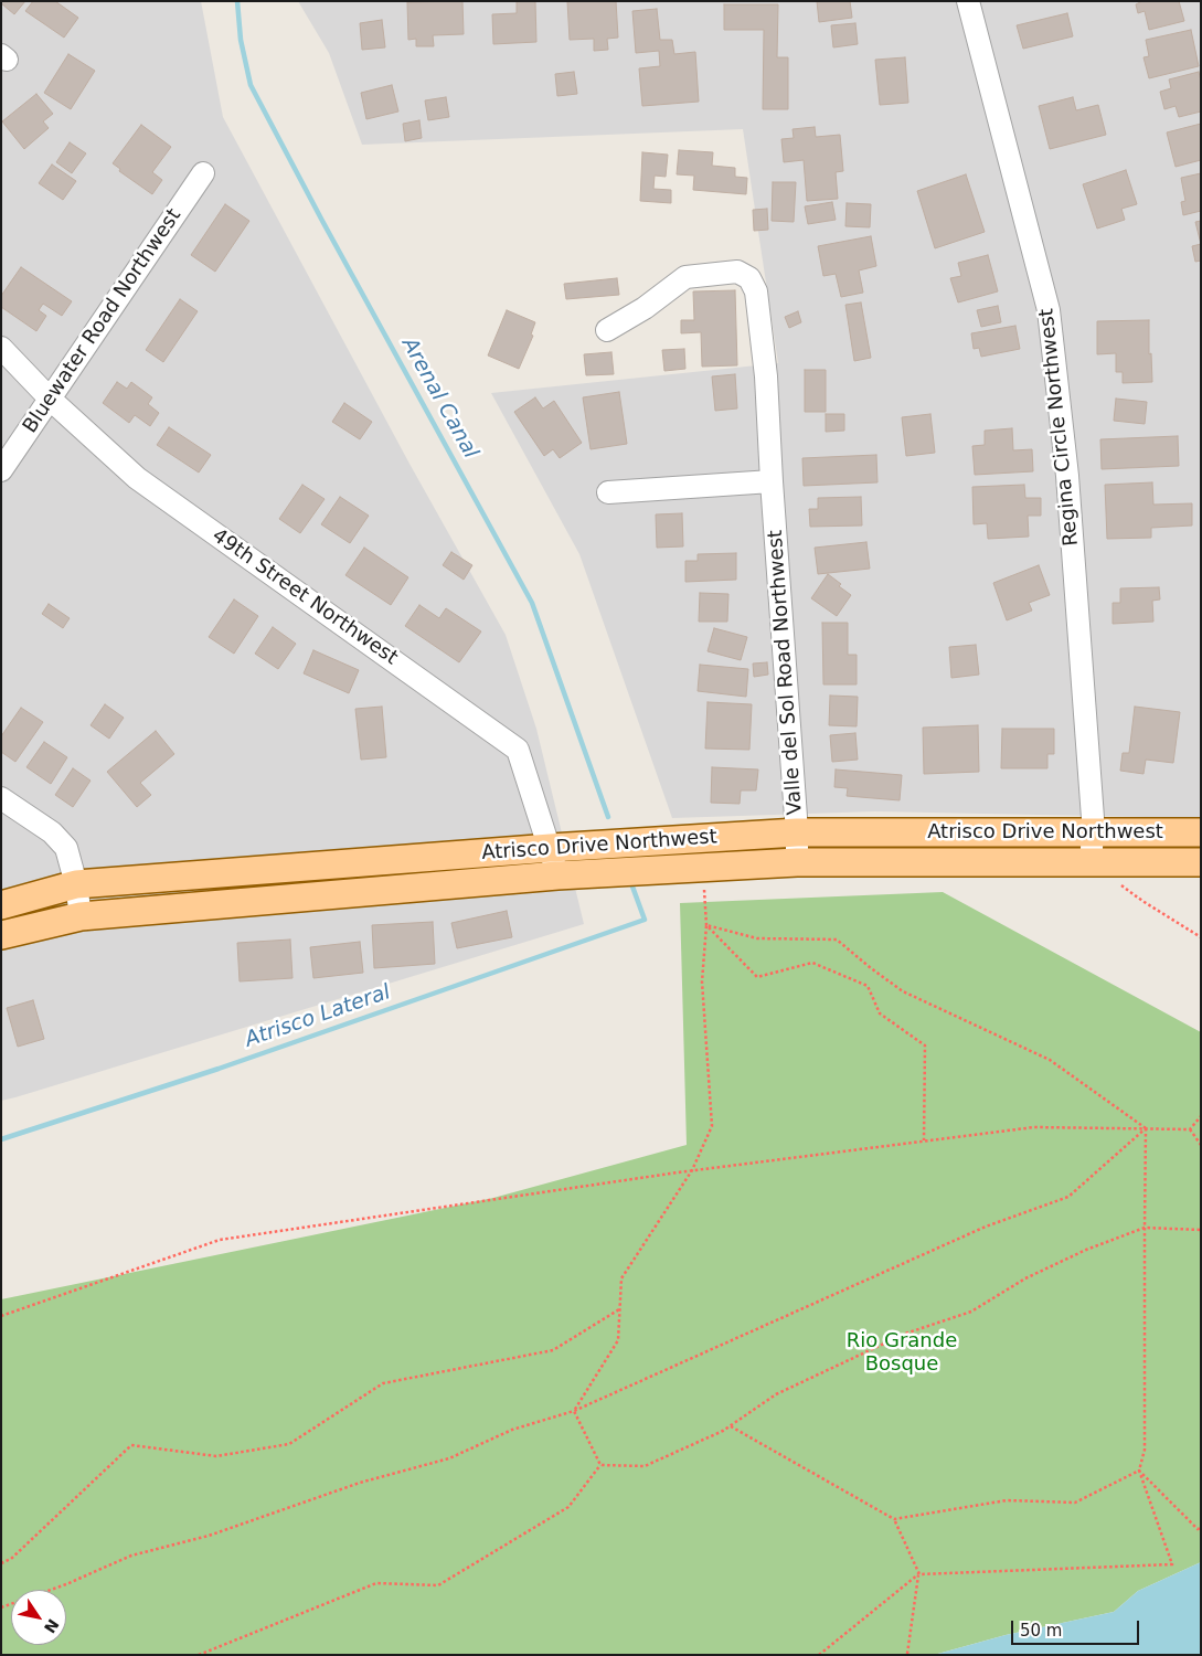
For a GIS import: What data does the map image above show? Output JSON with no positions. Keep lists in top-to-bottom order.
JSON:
{
  "streets": {
    "main road": ["Atrisco Drive Northwest"],
    "street": [
      "Bluewater Road Northwest",
      "Regina Circle Northwest",
      "49th Street Northwest",
      "Valle del Sol Road Northwest"
    ]
  },
  "crossings": [
    ["Bluewater Road Northwest", "49th Street Northwest"],
    ["Regina Circle Northwest", "Atrisco Drive Northwest"],
    ["49th Street Northwest", "Atrisco Drive Northwest"],
    ["Valle del Sol Road Northwest", "Atrisco Drive Northwest"]
  ],
  "water": ["Arenal Canal", "Atrisco Lateral"],
  "parks": ["Rio Grande Bosque"],
  "scale_bar": "50 m",
  "north": "bottom right"
}
